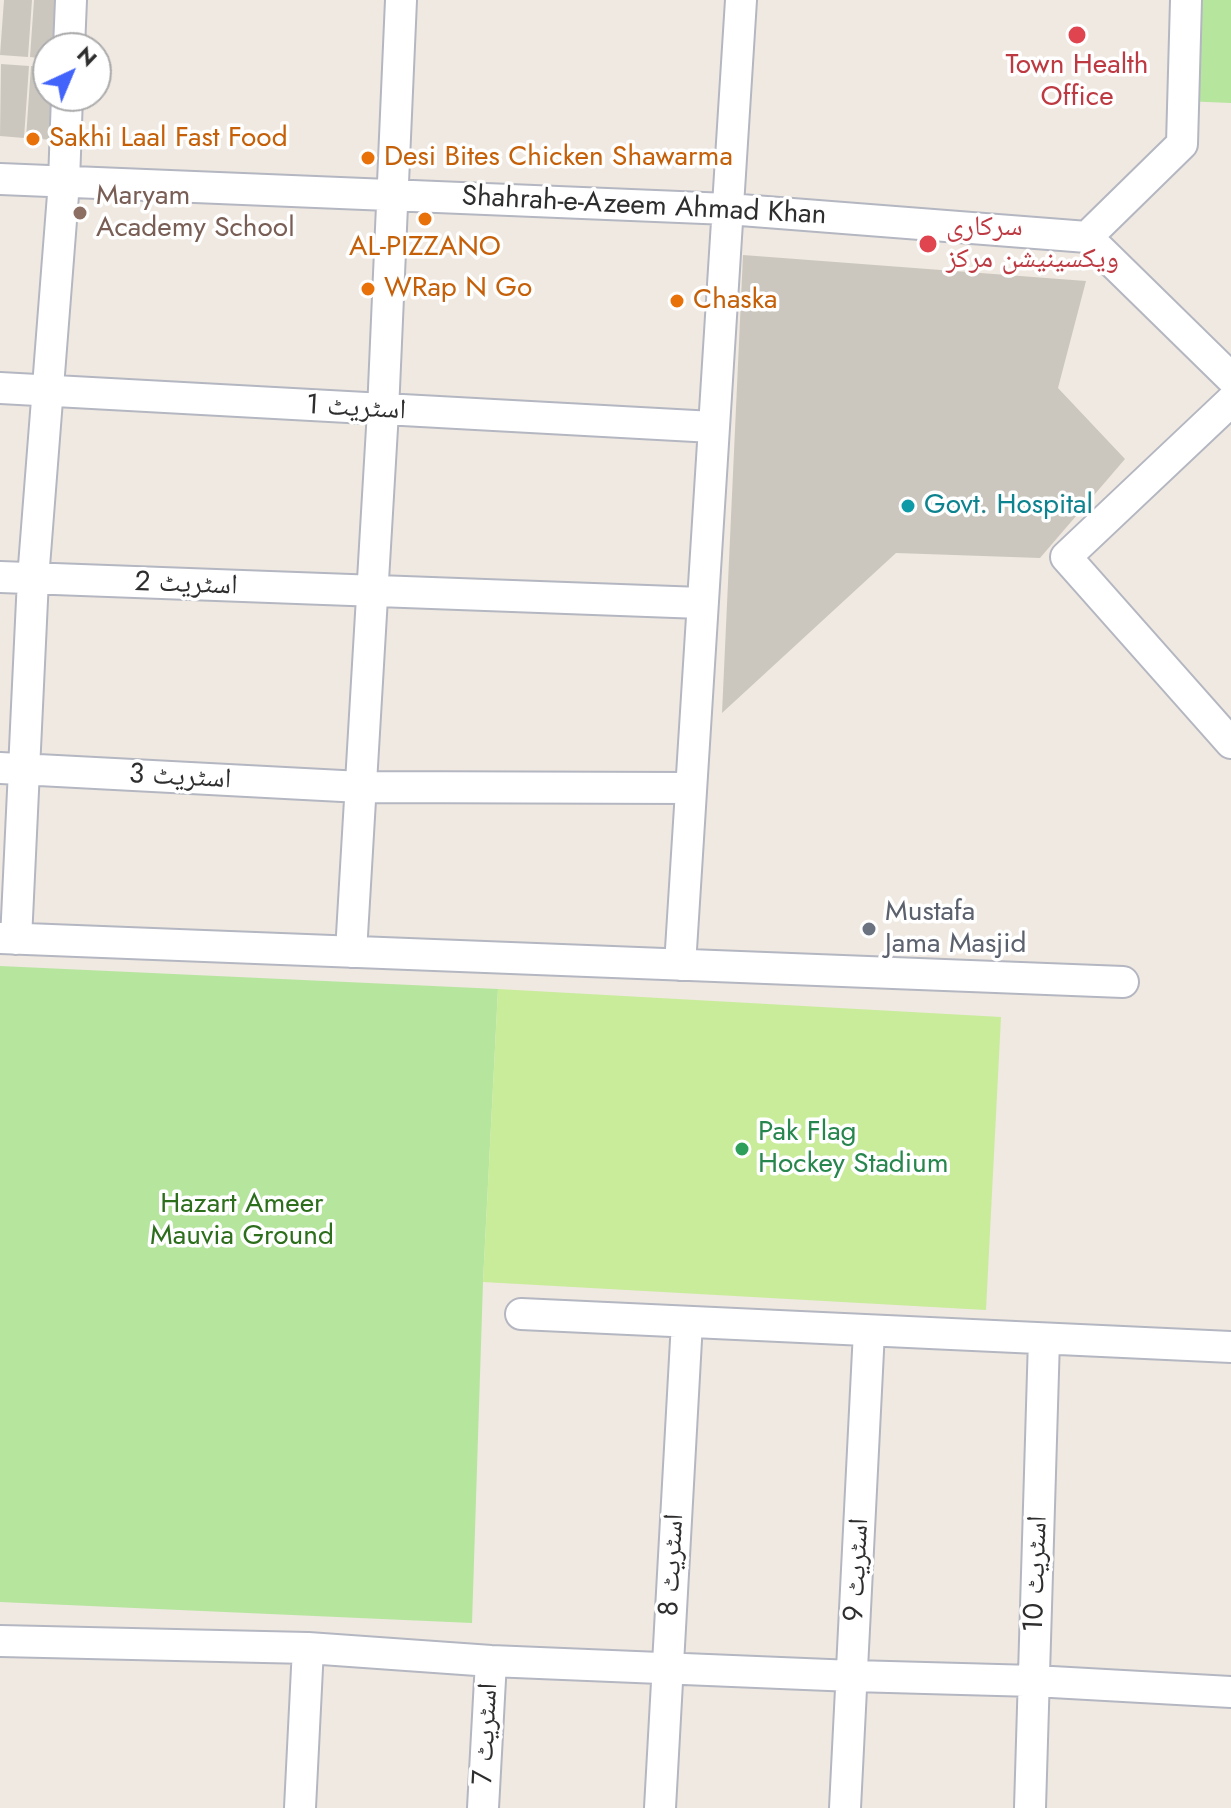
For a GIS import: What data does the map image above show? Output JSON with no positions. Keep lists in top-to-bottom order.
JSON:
{
  "streets": {
    "street": [
      "Shahrah-e-Azeem Ahmad Khan",
      "اسٹریٹ 1",
      "اسٹریٹ 2",
      "اسٹریٹ 3",
      "اسٹریٹ 8",
      "اسٹریٹ 9",
      "اسٹریٹ 10",
      "اسٹریٹ 7"
    ]
  },
  "parks": ["Hazart Ameer Mauvia Ground"],
  "places": [
    "Town Health Office",
    "Sakhi Laal Fast Food",
    "Desi Bites Chicken Shawarma",
    "Maryam Academy School",
    "AL-PIZZANO",
    "سرکاری ویکسینیشن مرکز",
    "WRap N Go",
    "Chaska",
    "Govt. Hospital",
    "Mustafa Jama Masjid",
    "Pak Flag Hockey Stadium"
  ],
  "north": "top right"
}
